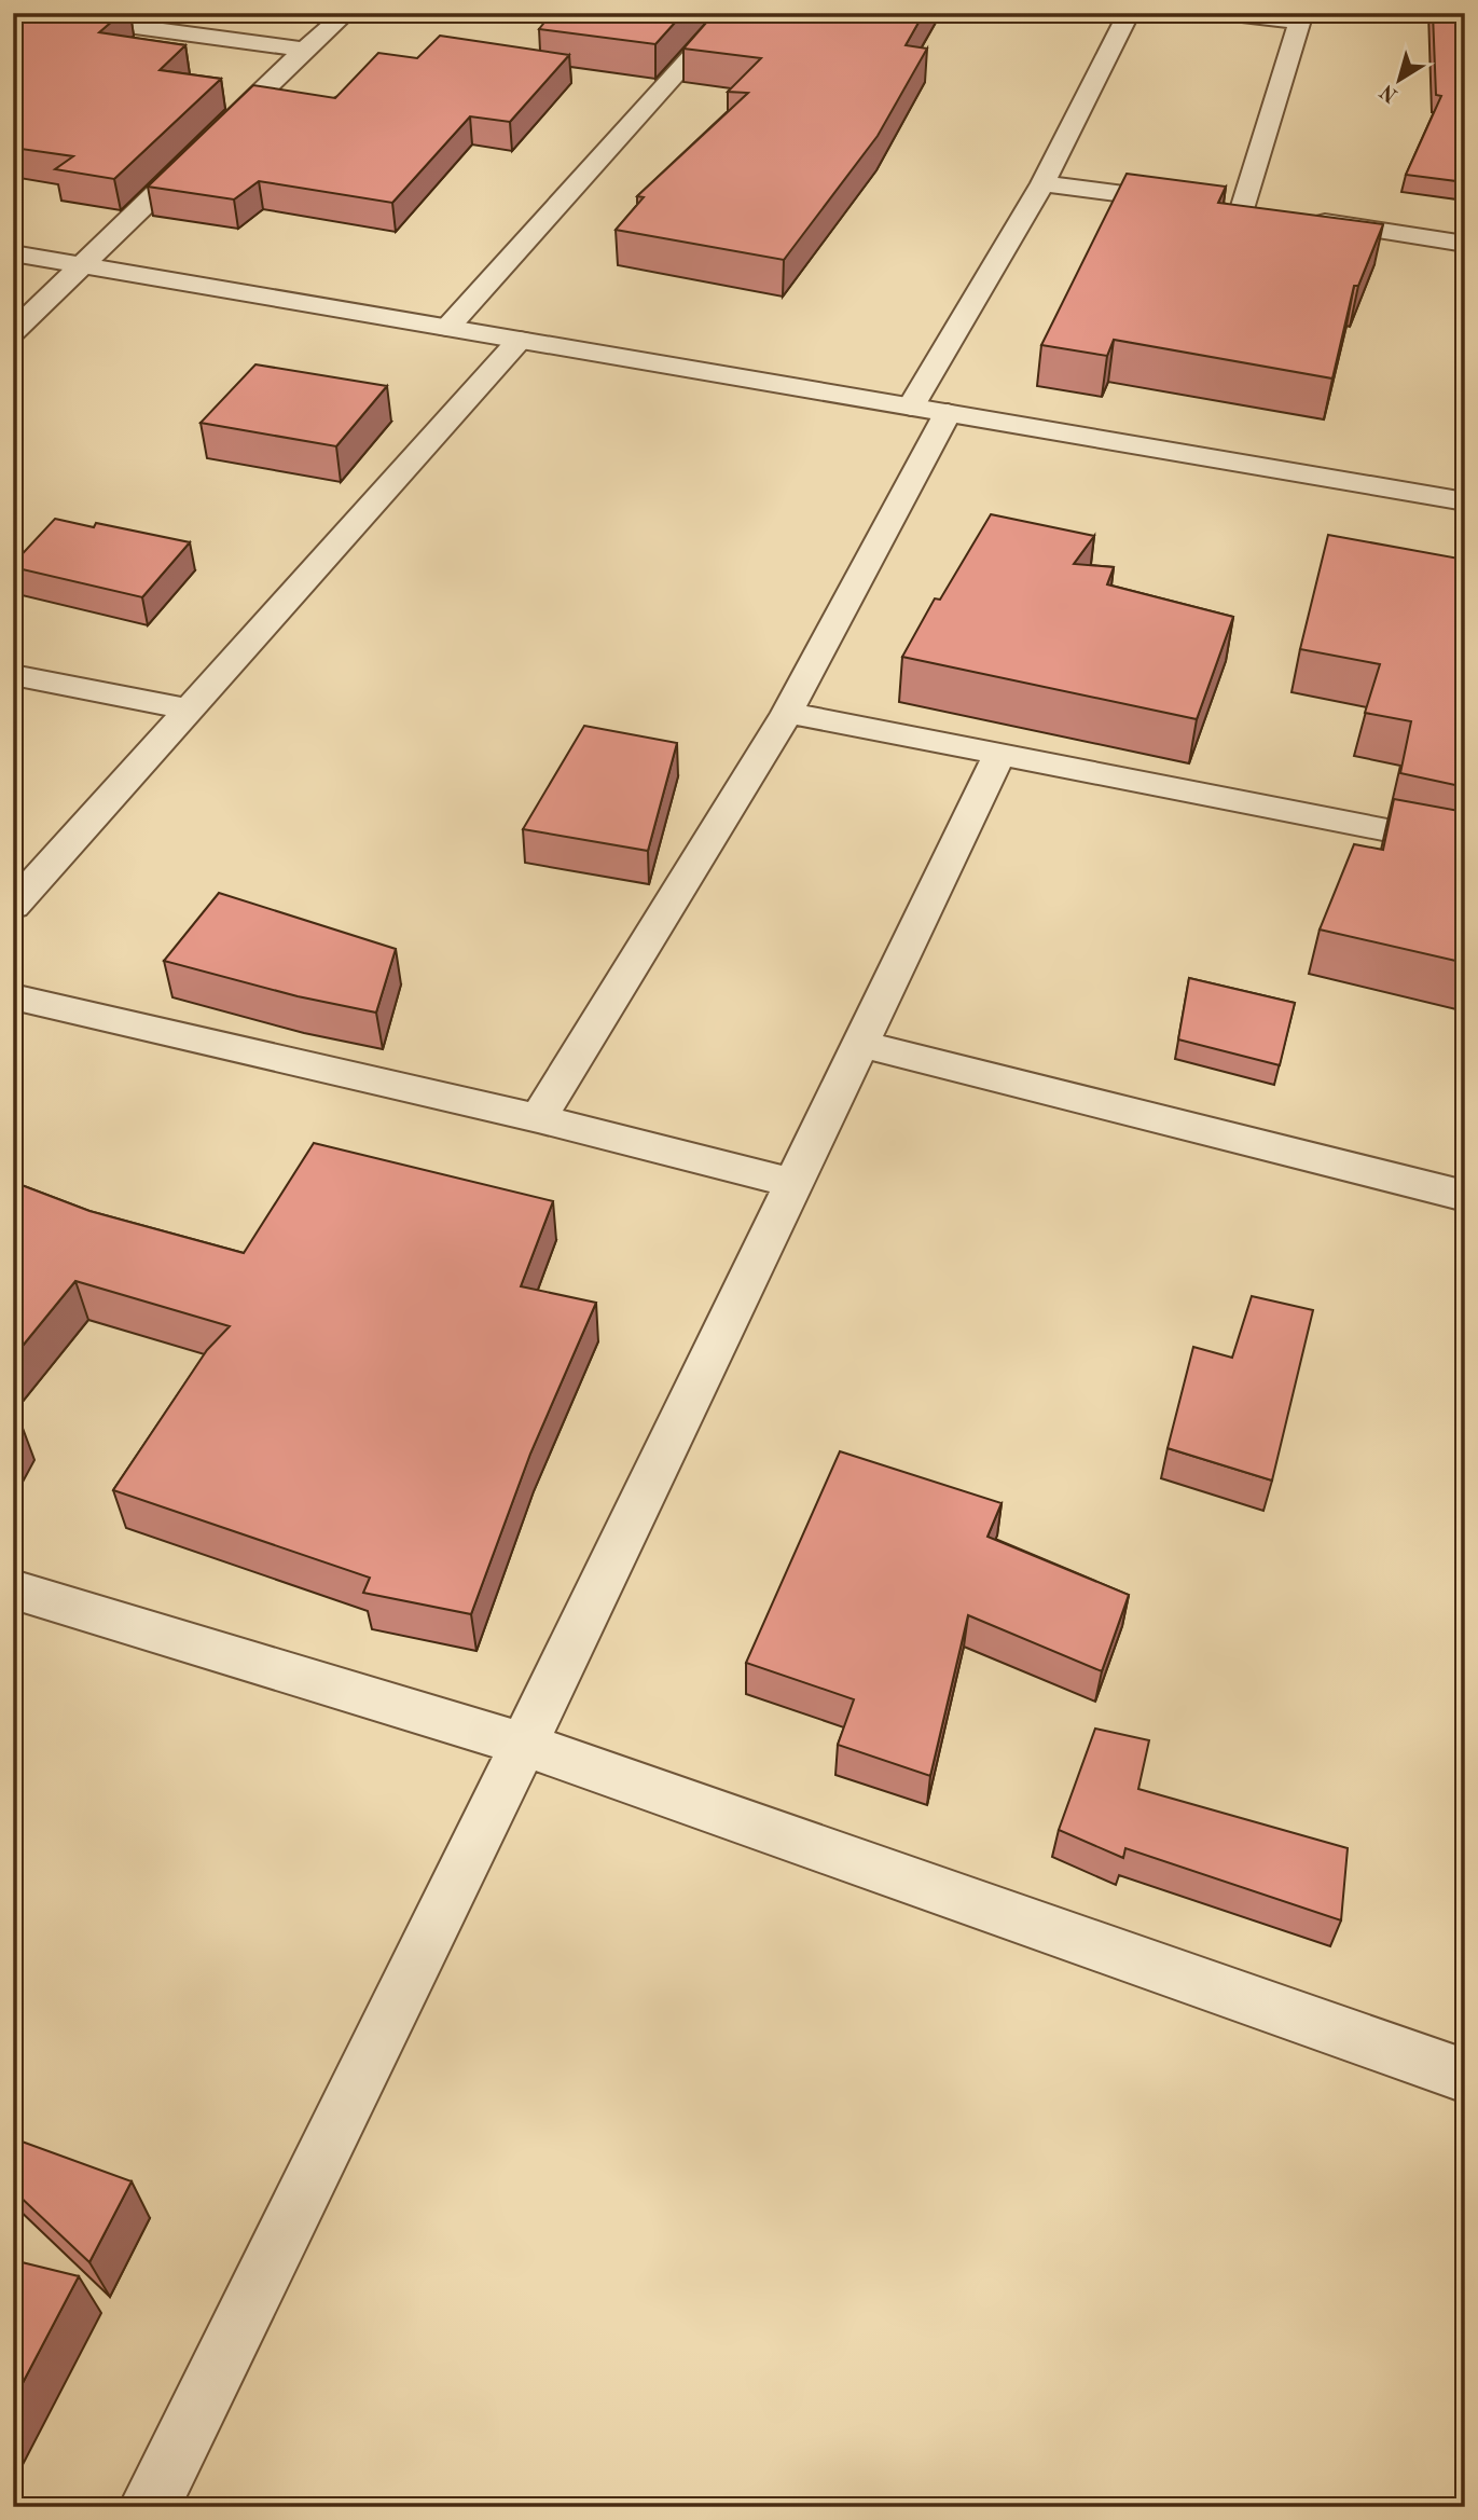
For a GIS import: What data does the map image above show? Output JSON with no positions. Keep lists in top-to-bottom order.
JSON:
{
  "north": "bottom left"
}
